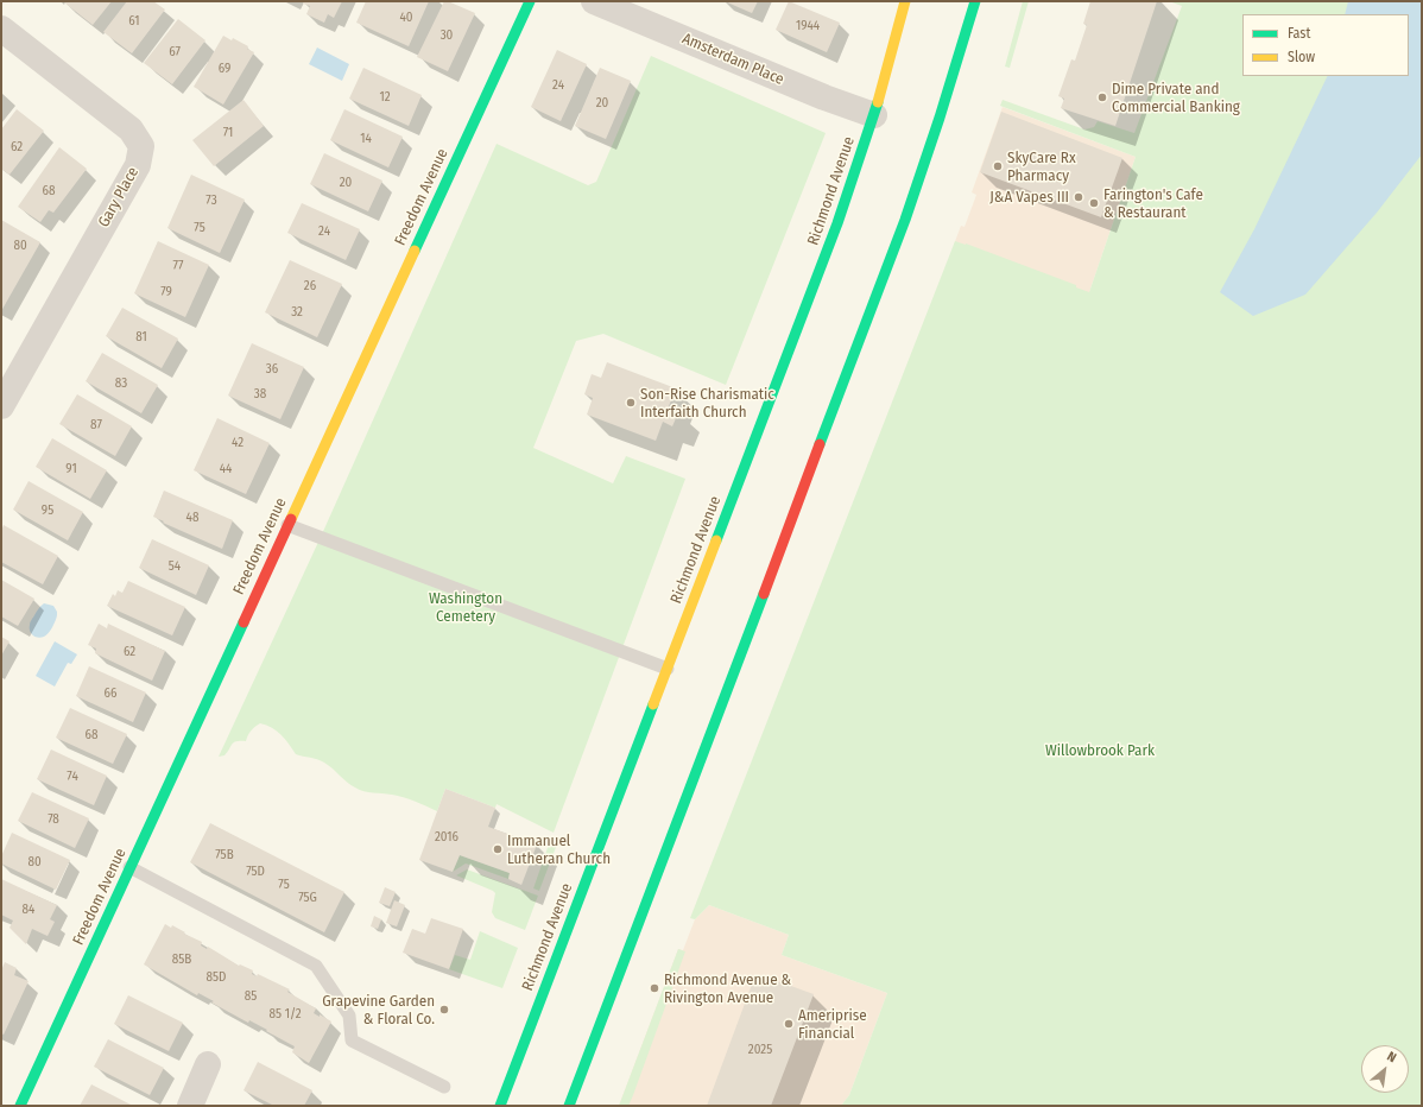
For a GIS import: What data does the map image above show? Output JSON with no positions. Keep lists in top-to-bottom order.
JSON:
{
  "streets": {
    "main road": ["Richmond Avenue", "Freedom Avenue"],
    "street": ["Amsterdam Place", "Gary Place"]
  },
  "crossings": [
    ["Amsterdam Place", "Richmond Avenue"]
  ],
  "parks": ["Washington Cemetery", "Willowbrook Park"],
  "places": [
    "Dime Private and Commercial Banking",
    "SkyCare Rx Pharmacy",
    "J&A Vapes III",
    "Farington's Cafe & Restaurant",
    "Son-Rise Charismatic Interfaith Church",
    "Immanuel Lutheran Church",
    "Richmond Avenue & Rivington Avenue",
    "Grapevine Garden & Floral Co.",
    "Ameriprise Financial"
  ],
  "house_numbers": [
    "40",
    "61",
    "1944",
    "30",
    "67",
    "69",
    "24",
    "12",
    "20",
    "71",
    "14",
    "62",
    "20",
    "68",
    "73",
    "75",
    "24",
    "80",
    "77",
    "26",
    "79",
    "32",
    "81",
    "36",
    "83",
    "38",
    "87",
    "42",
    "91",
    "44",
    "95",
    "48",
    "54",
    "62",
    "66",
    "68",
    "74",
    "78",
    "2016",
    "75B",
    "80",
    "75D",
    "75",
    "75G",
    "84",
    "85B",
    "85D",
    "85",
    "85 1/2",
    "2025"
  ],
  "legend": ["Fast", "Slow"],
  "north": "top right"
}
